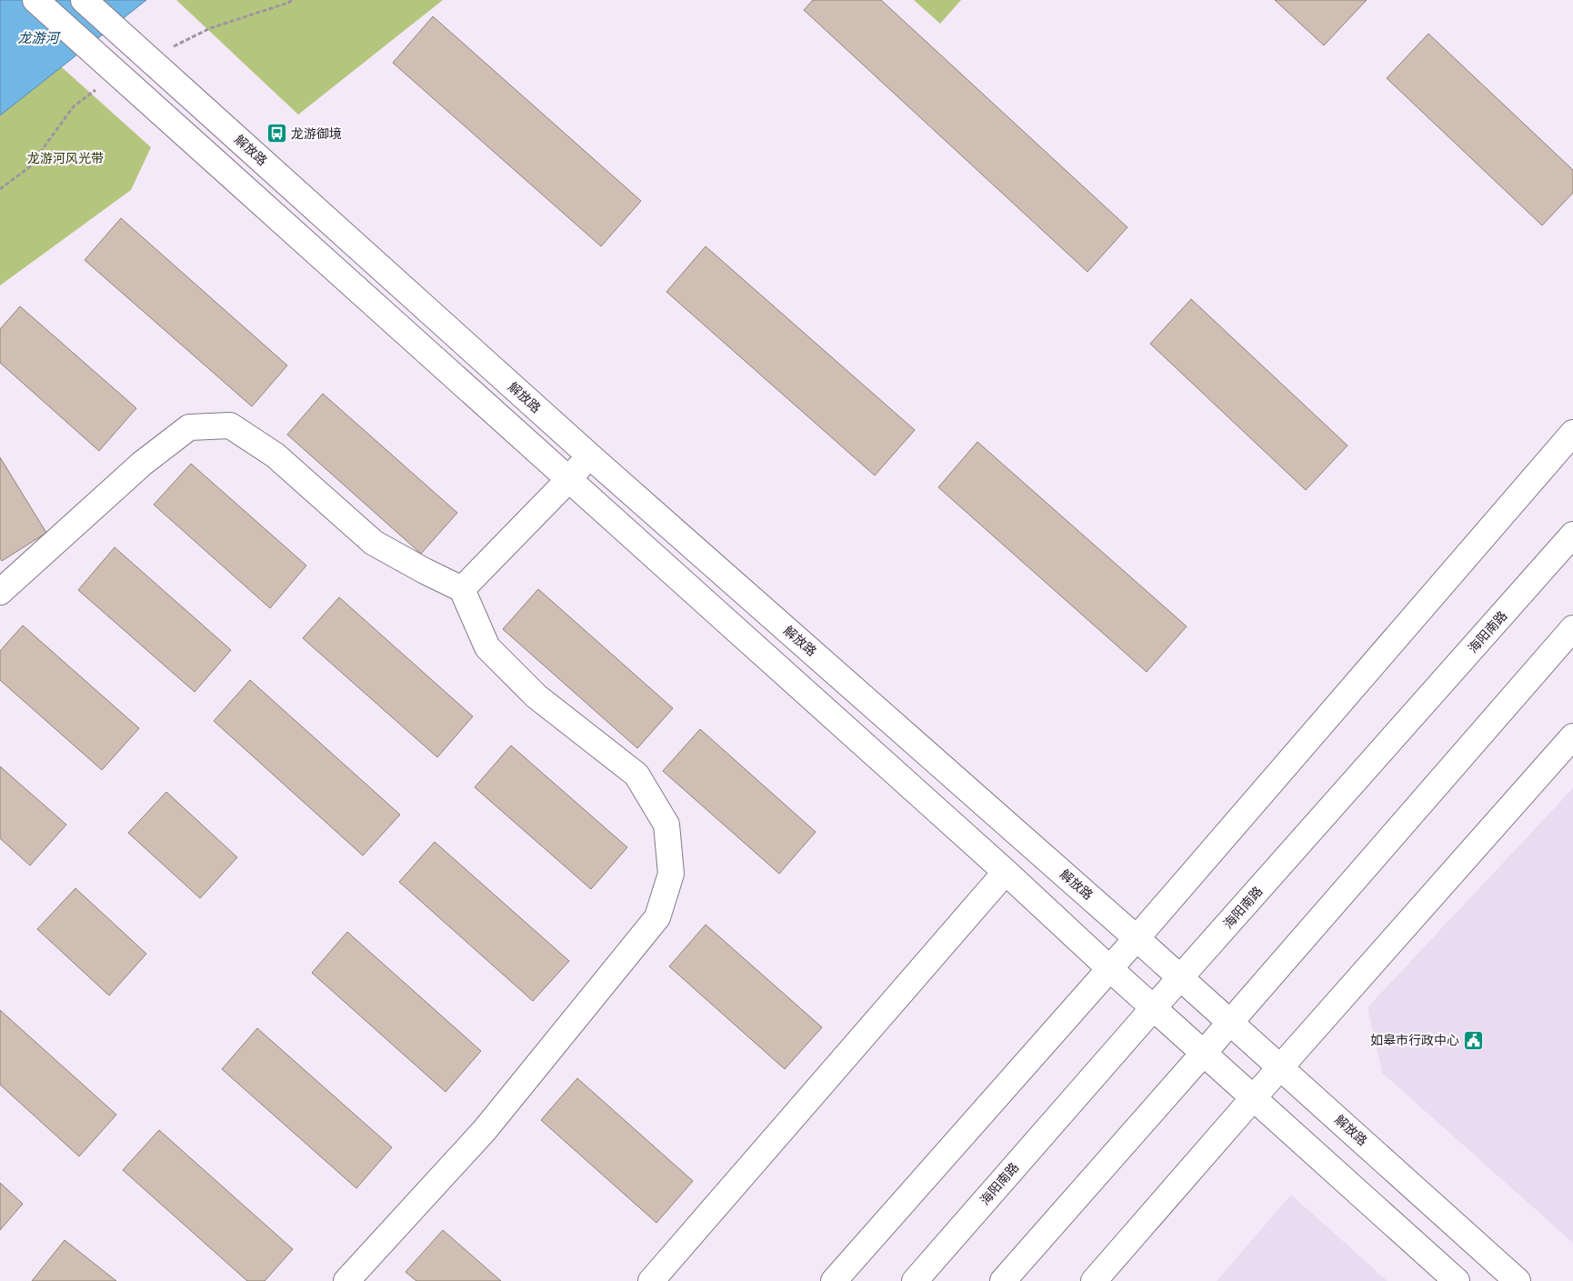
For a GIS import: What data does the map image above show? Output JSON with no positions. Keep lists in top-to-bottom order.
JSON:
{
  "streets": {
    "street": ["解放路", "海阳南路"]
  },
  "crossings": [
    ["解放路", "海阳南路"]
  ],
  "water": ["龙游河"],
  "parks": ["龙游河风光带"],
  "places": {
    "bus stop": ["龙游御境"],
    "public building": ["如皋市行政中心"]
  }
}
